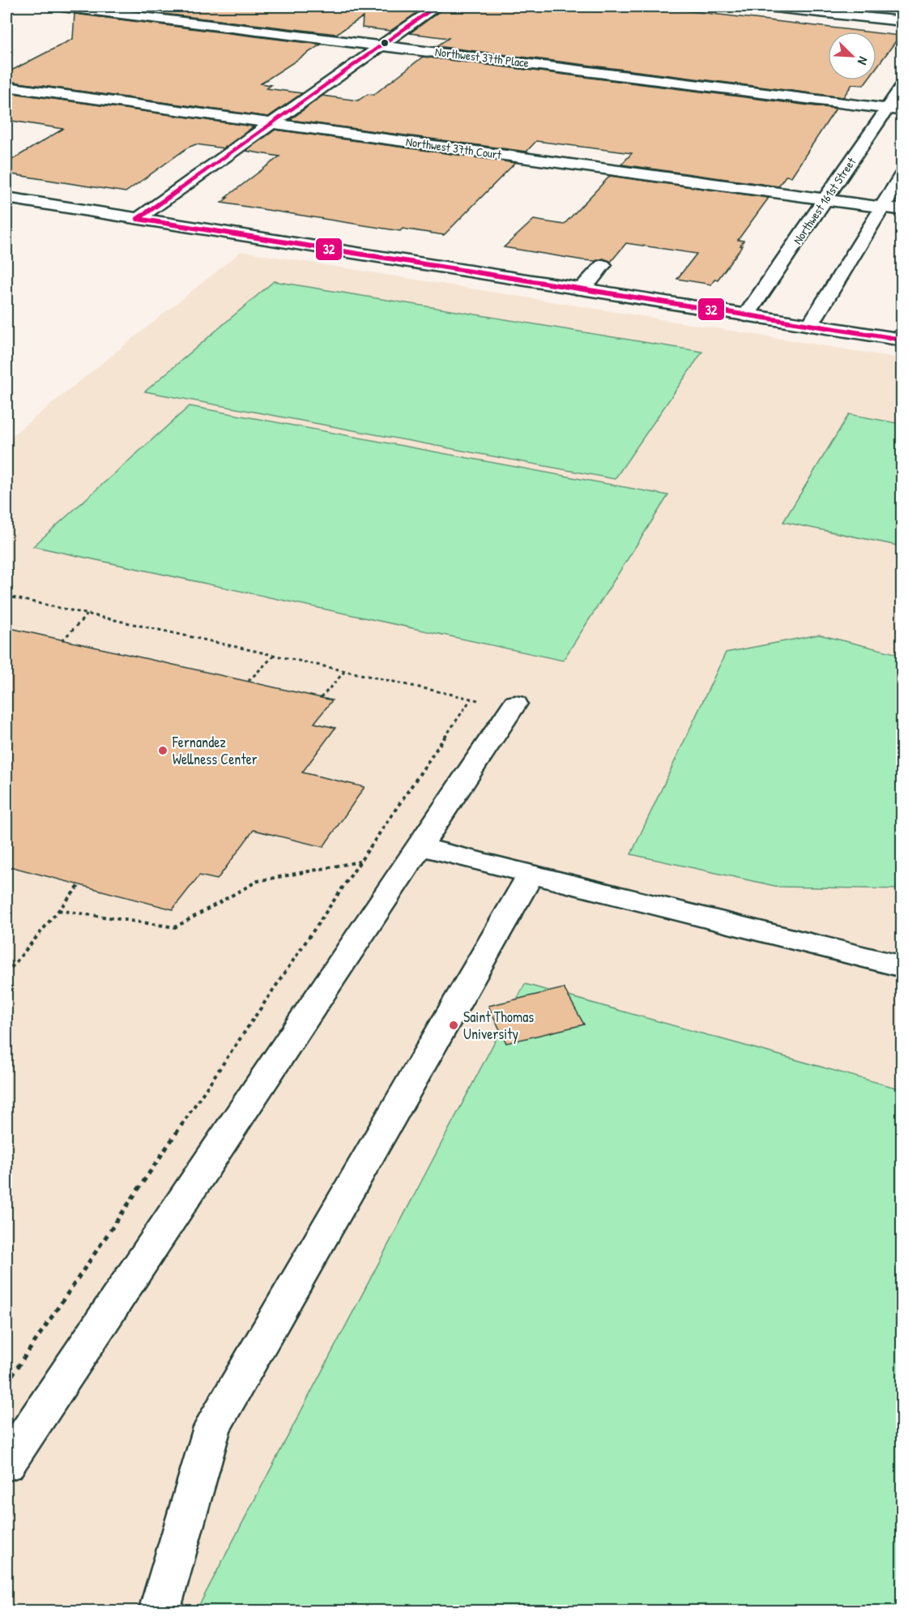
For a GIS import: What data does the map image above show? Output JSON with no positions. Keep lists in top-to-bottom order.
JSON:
{
  "streets": {
    "street": ["Northwest 37th Place", "Northwest 37th Court", "Northwest 161st Street"]
  },
  "crossings": [
    ["Northwest 37th Place", "Northwest 161st Street"],
    ["Northwest 37th Court", "Northwest 161st Street"]
  ],
  "places": ["Fernandez Wellness Center", "Saint Thomas University"],
  "lines": ["transit line 32"],
  "north": "bottom right"
}
